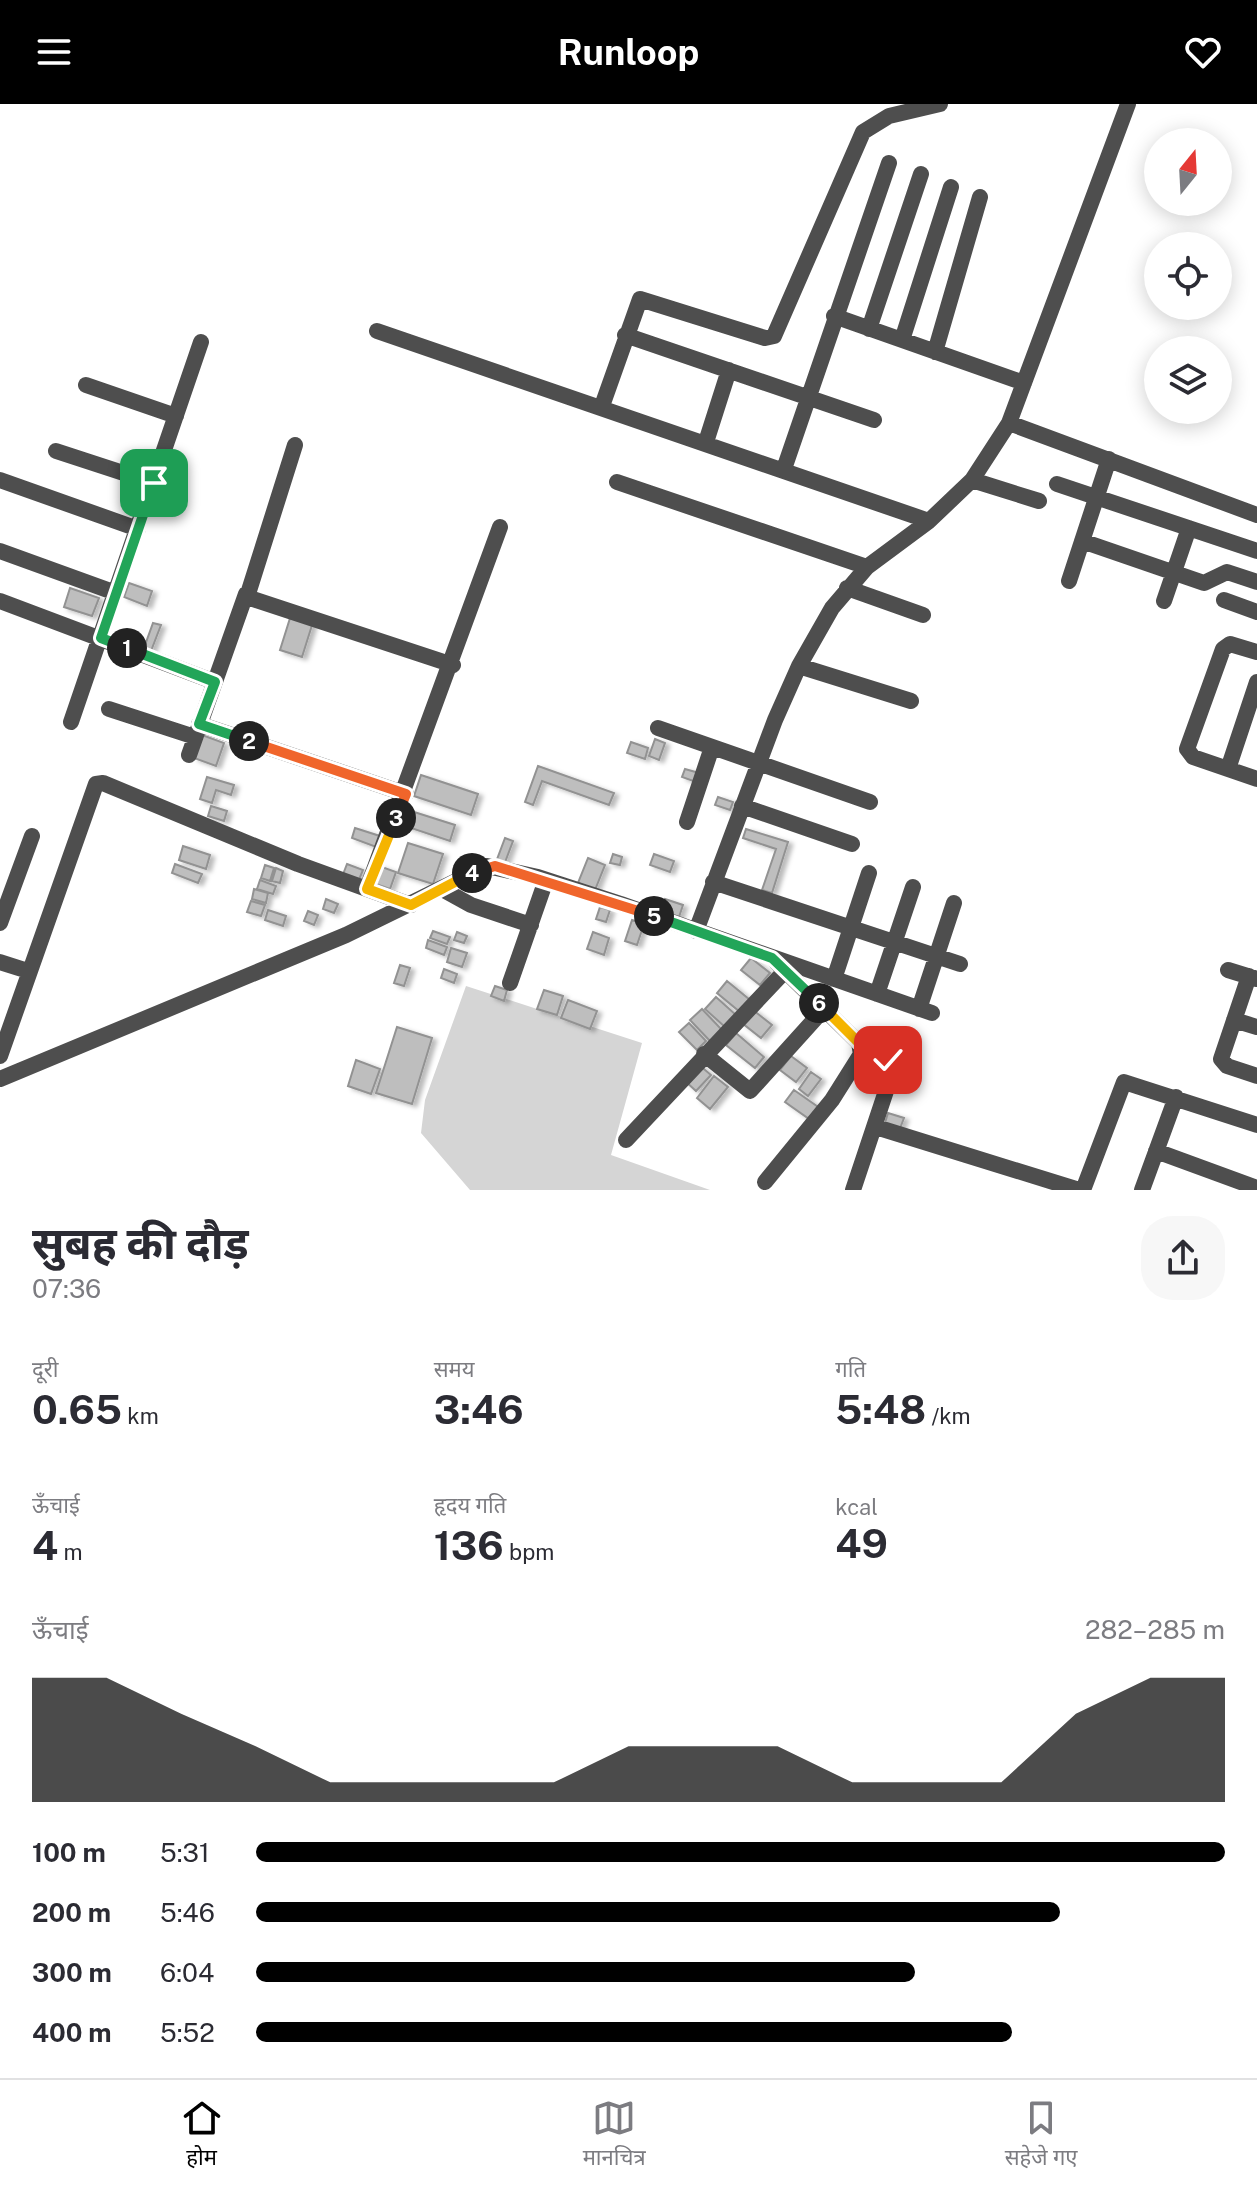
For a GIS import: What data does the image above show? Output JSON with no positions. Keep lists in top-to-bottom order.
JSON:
{
  "north": "top",
  "page": {
    "header": "Runloop",
    "pins": [
      "1",
      "2",
      "3",
      "4",
      "5",
      "6"
    ],
    "heading": ["सुबह की दौड़", "07:36"],
    "stats": [
      ["दूरी", "0.65 km"],
      ["समय", "3:46"],
      ["गति", "5:48 /km"],
      ["ऊँचाई", "4 m"],
      ["हृदय गति", "136 bpm"],
      ["kcal", "49"]
    ],
    "chart": ["ऊँचाई", "282–285 m"],
    "list": [
      {
        "name": "100 m",
        "note": "5:31"
      },
      {
        "name": "200 m",
        "note": "5:46"
      },
      {
        "name": "300 m",
        "note": "6:04"
      },
      {
        "name": "400 m",
        "note": "5:52"
      }
    ],
    "tabs": ["होम", "मानचित्र", "सहेजे गए"]
  }
}
